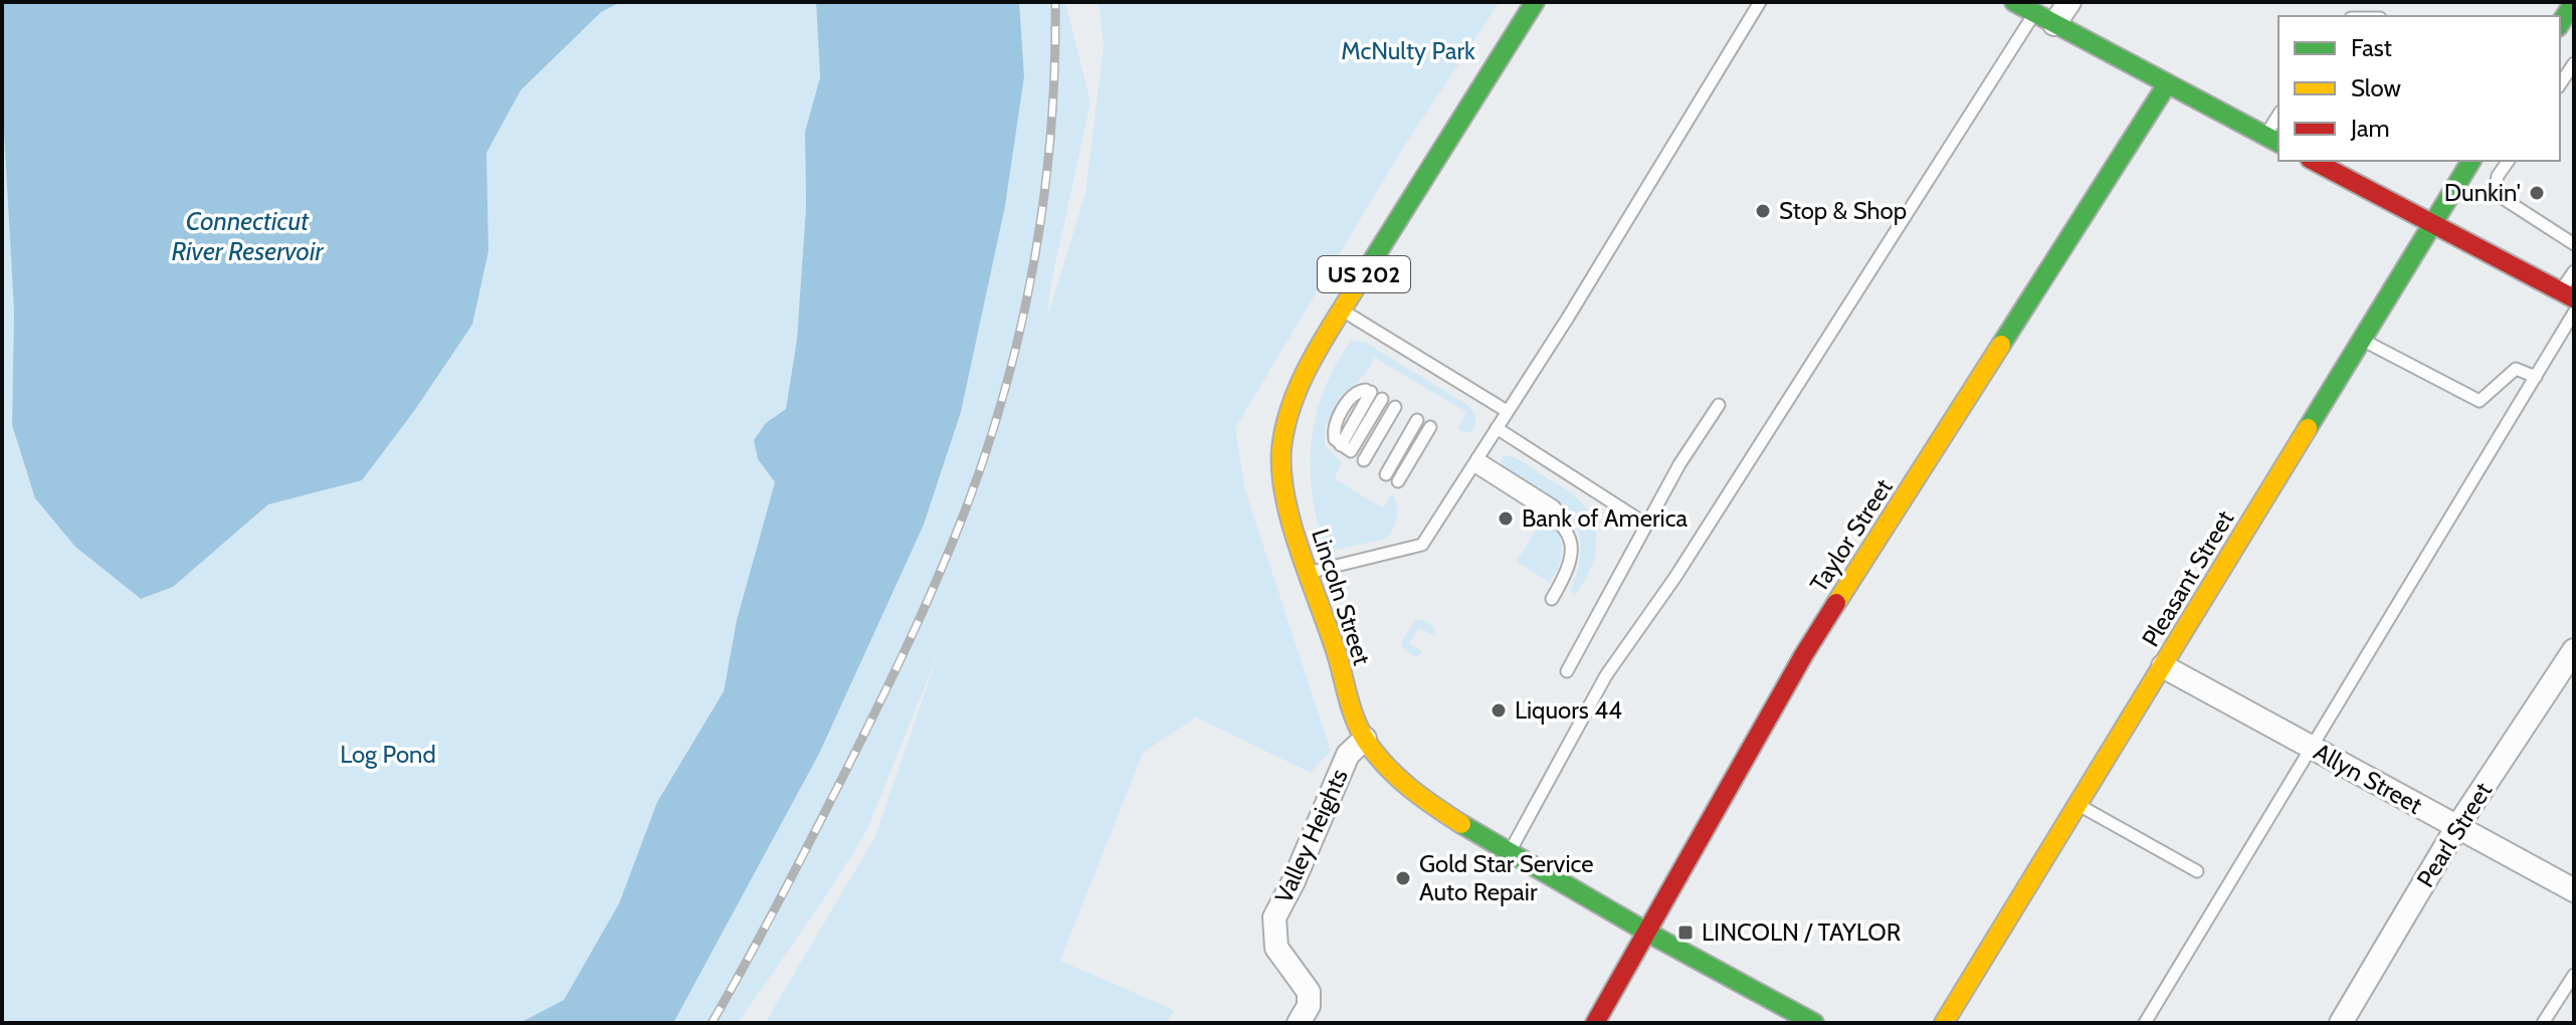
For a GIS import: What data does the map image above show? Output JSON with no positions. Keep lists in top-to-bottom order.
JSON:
{
  "streets": {
    "street": [
      "US 202",
      "Taylor Street",
      "Pleasant Street",
      "Lincoln Street",
      "Allyn Street",
      "Pearl Street",
      "Valley Heights"
    ]
  },
  "crossings": [
    ["Taylor Street", "Lincoln Street"],
    ["Pleasant Street", "Allyn Street"],
    ["Lincoln Street", "Valley Heights"],
    ["Allyn Street", "Pearl Street"]
  ],
  "water": ["Connecticut River Reservoir"],
  "parks": ["McNulty Park", "Log Pond"],
  "places": {
    "other": [
      "Dunkin'",
      "Stop & Shop",
      "Bank of America",
      "Liquors 44",
      "Gold Star Service Auto Repair"
    ],
    "transit": ["LINCOLN / TAYLOR"]
  },
  "legend": ["Fast", "Slow", "Jam"]
}
